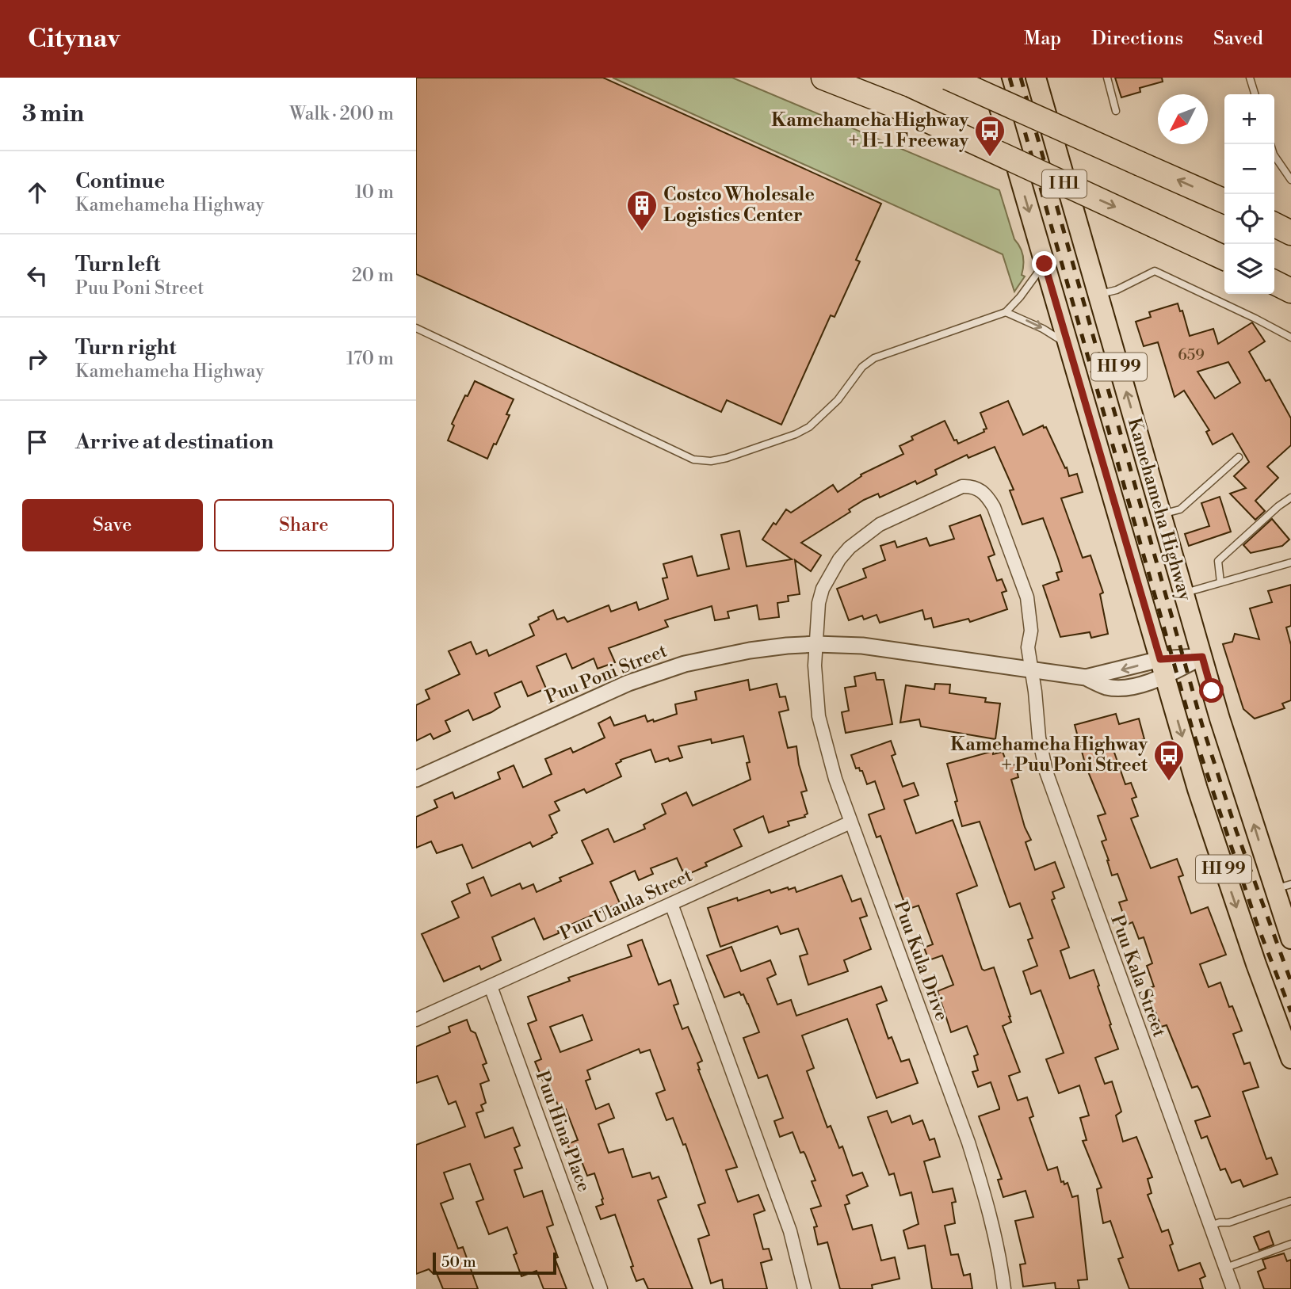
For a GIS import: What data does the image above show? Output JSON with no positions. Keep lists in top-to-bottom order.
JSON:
{
  "streets": {
    "highway": ["I H1"],
    "main road": ["HI 99", "Kamehameha Highway"],
    "street": [
      "Puu Poni Street",
      "Puu Ulaula Street",
      "Puu Kula Drive",
      "Puu Kala Street",
      "Puu Hina Place"
    ]
  },
  "crossings": [
    ["HI 99", "Puu Poni Street"],
    ["Kamehameha Highway", "Puu Poni Street"],
    ["Puu Poni Street", "Puu Kula Drive"],
    ["Puu Poni Street", "Puu Kala Street"],
    ["Puu Ulaula Street", "Puu Kula Drive"],
    ["Puu Ulaula Street", "Puu Hina Place"],
    ["Puu Kula Drive", "Puu Kala Street"]
  ],
  "places": {
    "bus stop": ["Kamehameha Highway + H-1 Freeway", "Kamehameha Highway + Puu Poni Street"],
    "building": ["Costco Wholesale Logistics Center"]
  },
  "house_numbers": ["659"],
  "scale_bar": "50 m",
  "north": "bottom left",
  "page": {
    "header": "Citynav",
    "nav": ["Map", "Directions", "Saved"],
    "heading": ["3 min", "Walk · 200 m"],
    "map_buttons": ["+", "−"],
    "list": [
      ["Continue", "Kamehameha Highway", "10 m"],
      ["Turn left", "Puu Poni Street", "20 m"],
      ["Turn right", "Kamehameha Highway", "170 m"],
      "Arrive at destination"
    ],
    "buttons": ["Save", "Share"],
    "scale": "50 m"
  }
}
